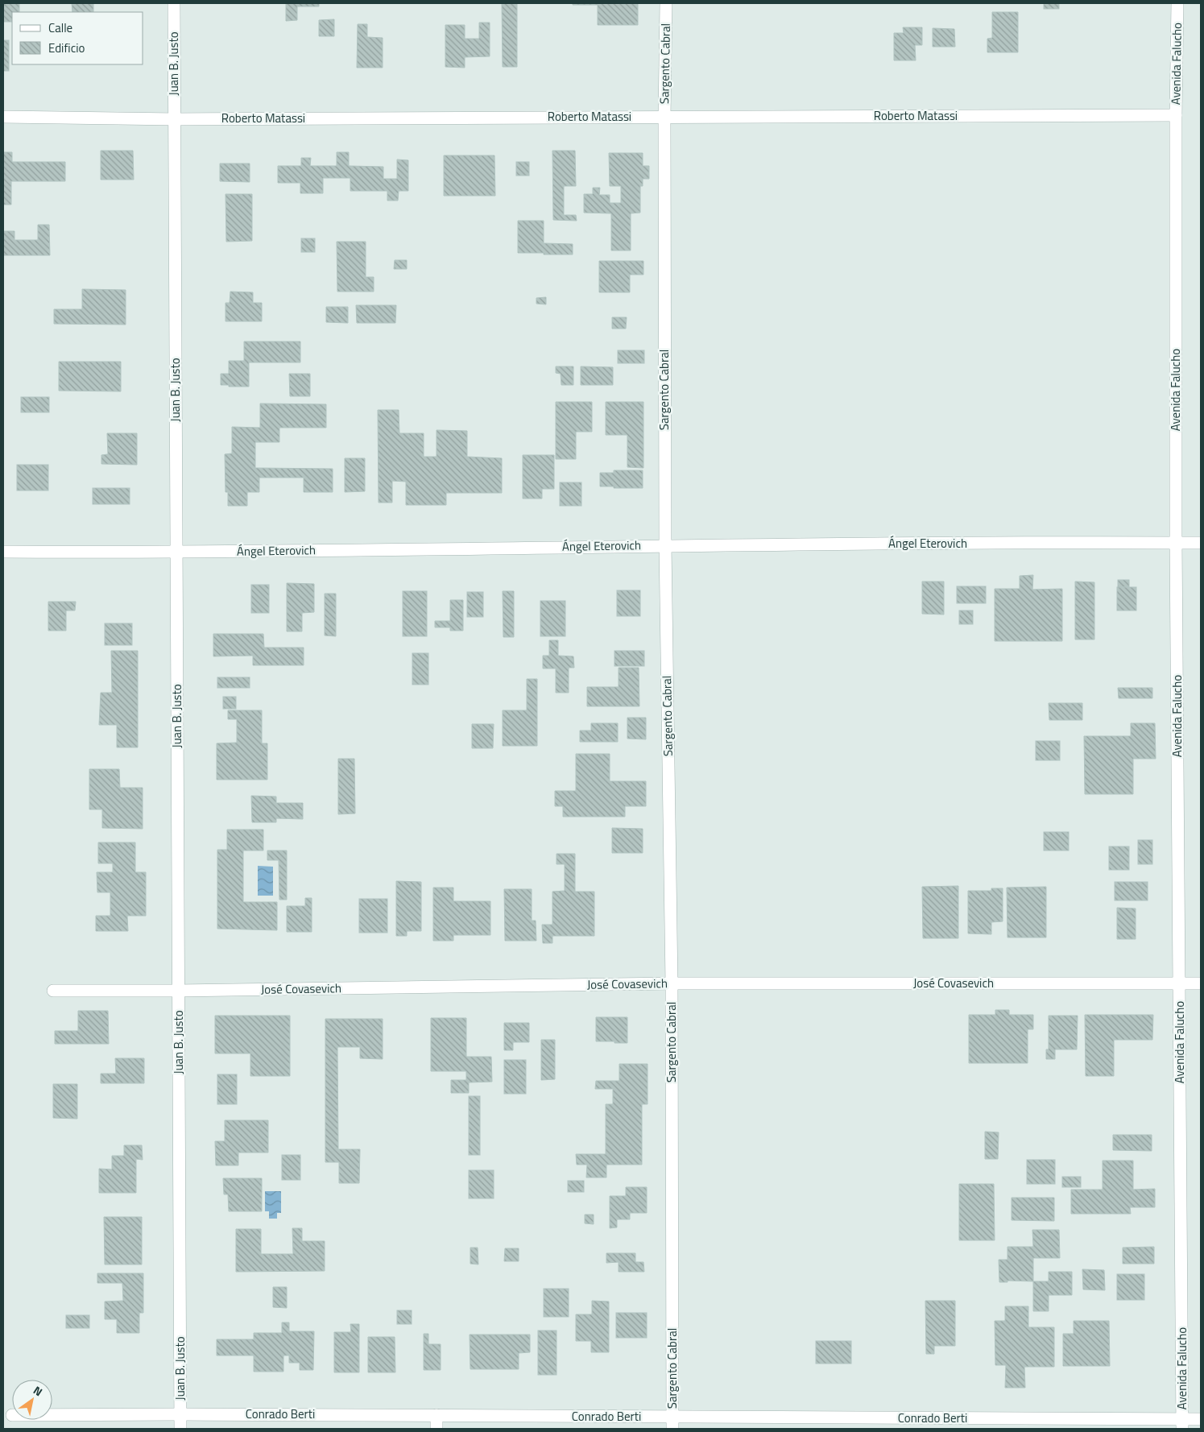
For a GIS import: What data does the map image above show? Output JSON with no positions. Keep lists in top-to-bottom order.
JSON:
{
  "streets": {
    "street": [
      "Juan B. Justo",
      "Sargento Cabral",
      "Avenida Falucho",
      "Roberto Matassi",
      "Ángel Eterovich",
      "José Covasevich",
      "Conrado Berti"
    ]
  },
  "crossings": [
    ["Juan B. Justo", "Roberto Matassi"],
    ["Juan B. Justo", "Ángel Eterovich"],
    ["Juan B. Justo", "José Covasevich"],
    ["Juan B. Justo", "Conrado Berti"],
    ["Sargento Cabral", "Roberto Matassi"],
    ["Sargento Cabral", "Ángel Eterovich"],
    ["Sargento Cabral", "José Covasevich"],
    ["Sargento Cabral", "Conrado Berti"],
    ["Avenida Falucho", "Roberto Matassi"],
    ["Avenida Falucho", "Ángel Eterovich"],
    ["Avenida Falucho", "José Covasevich"],
    ["Avenida Falucho", "Conrado Berti"]
  ],
  "legend": ["Calle", "Edificio"],
  "north": "top right"
}
